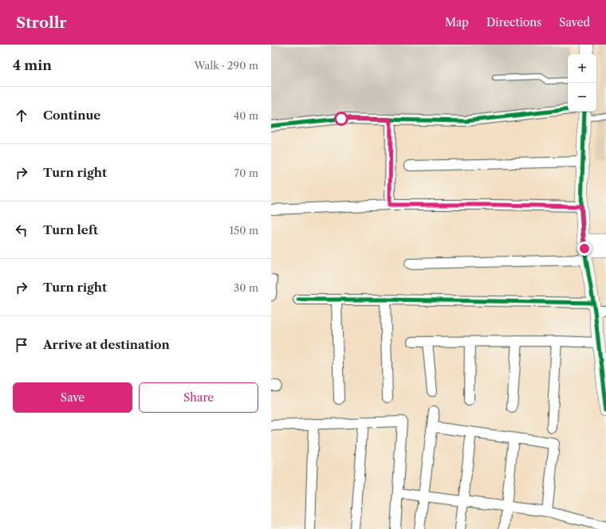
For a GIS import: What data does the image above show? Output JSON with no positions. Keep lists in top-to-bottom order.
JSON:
{
  "page": {
    "header": "Strollr",
    "nav": ["Map", "Directions", "Saved"],
    "heading": ["4 min", "Walk · 290 m"],
    "map_buttons": ["+", "−"],
    "list": [
      ["Continue", "40 m"],
      ["Turn right", "70 m"],
      ["Turn left", "150 m"],
      ["Turn right", "30 m"],
      "Arrive at destination"
    ],
    "buttons": ["Save", "Share"]
  }
}
